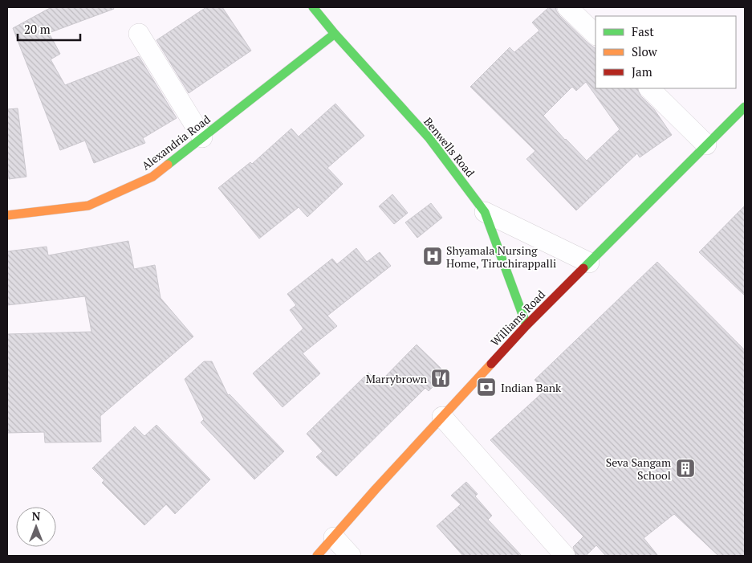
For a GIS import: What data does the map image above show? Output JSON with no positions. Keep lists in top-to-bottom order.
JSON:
{
  "streets": {
    "street": ["Alexandria Road", "Benwells Road", "Williams Road"]
  },
  "crossings": [
    ["Alexandria Road", "Benwells Road"],
    ["Benwells Road", "Williams Road"]
  ],
  "places": {
    "hospital": ["Shyamala Nursing Home, Tiruchirappalli"],
    "restaurant": ["Marrybrown"],
    "bank": ["Indian Bank"],
    "building": ["Seva Sangam School"]
  },
  "legend": ["Fast", "Slow", "Jam"],
  "scale_bar": "20 m",
  "north": "top"
}
